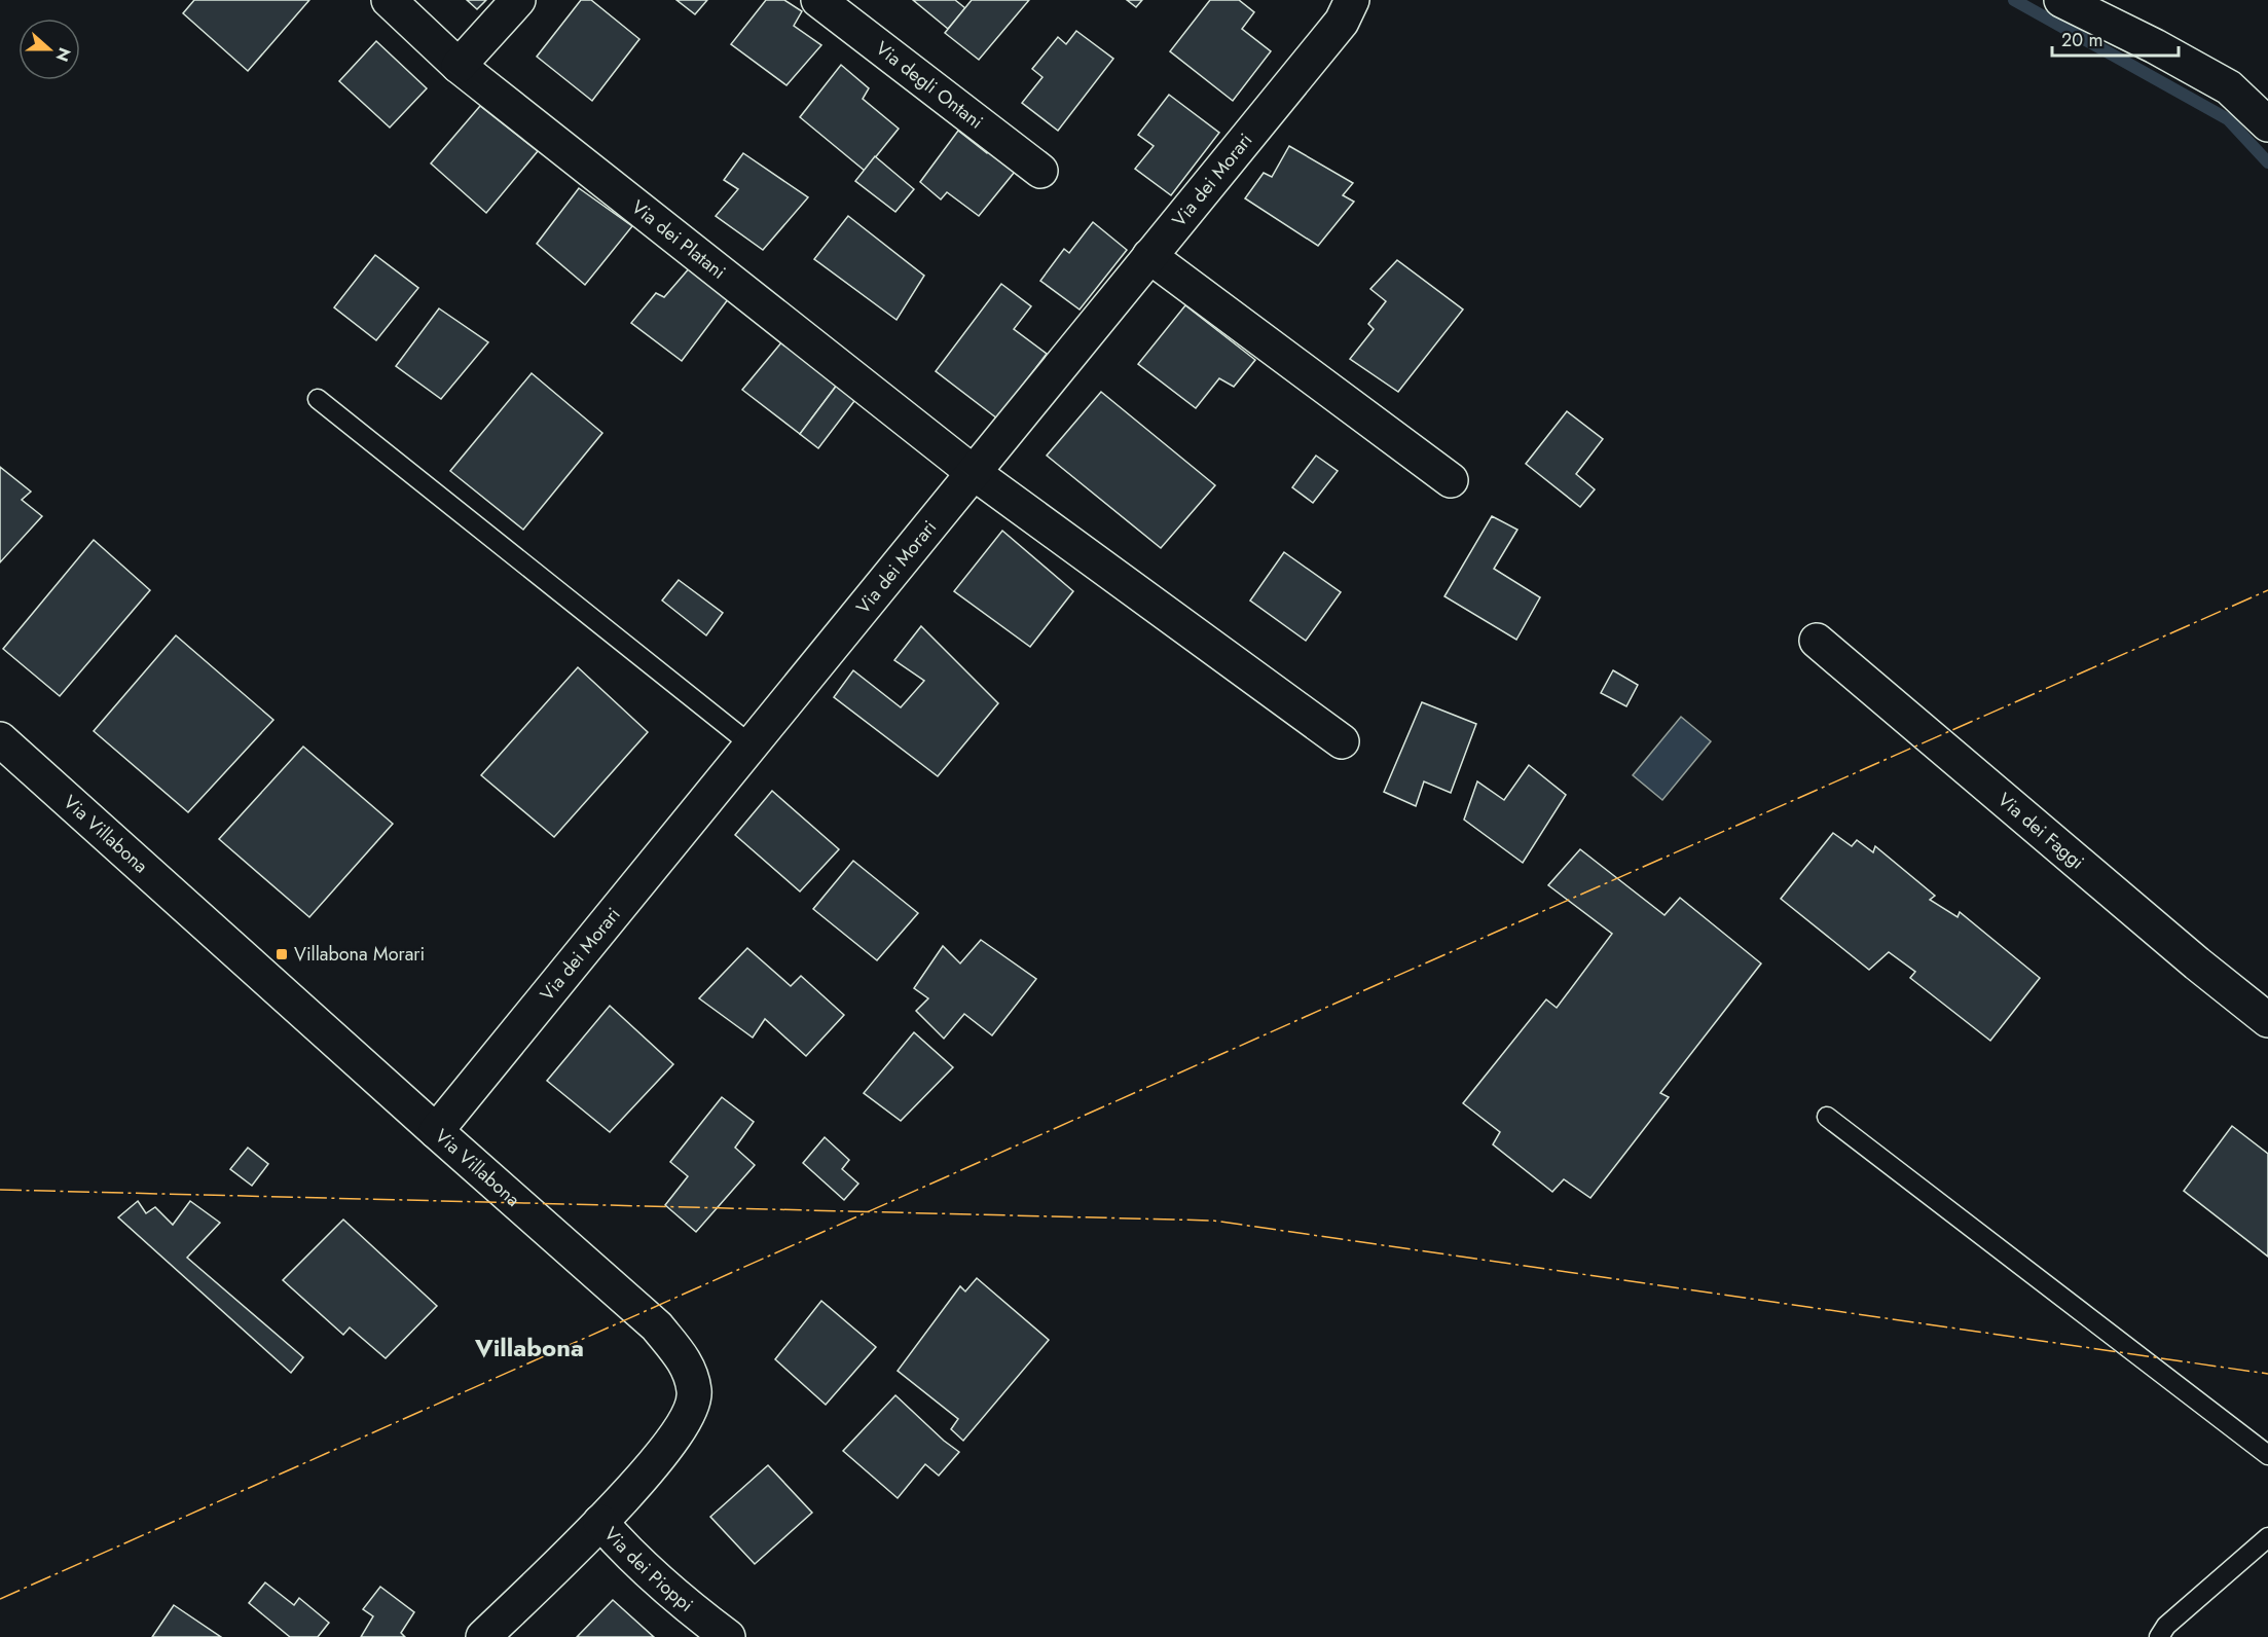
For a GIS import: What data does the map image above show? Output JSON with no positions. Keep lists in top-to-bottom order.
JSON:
{
  "streets": {
    "street": [
      "Via degli Ontani",
      "Via dei Morari",
      "Via dei Platani",
      "Via dei Faggi",
      "Via Villabona",
      "Via dei Pioppi"
    ]
  },
  "crossings": [
    ["Via dei Morari", "Via dei Platani"],
    ["Via dei Morari", "Via Villabona"],
    ["Via Villabona", "Via dei Pioppi"]
  ],
  "districts": ["Villabona"],
  "places": {
    "transit": ["Villabona Morari"]
  },
  "scale_bar": "20 m",
  "north": "right"
}
